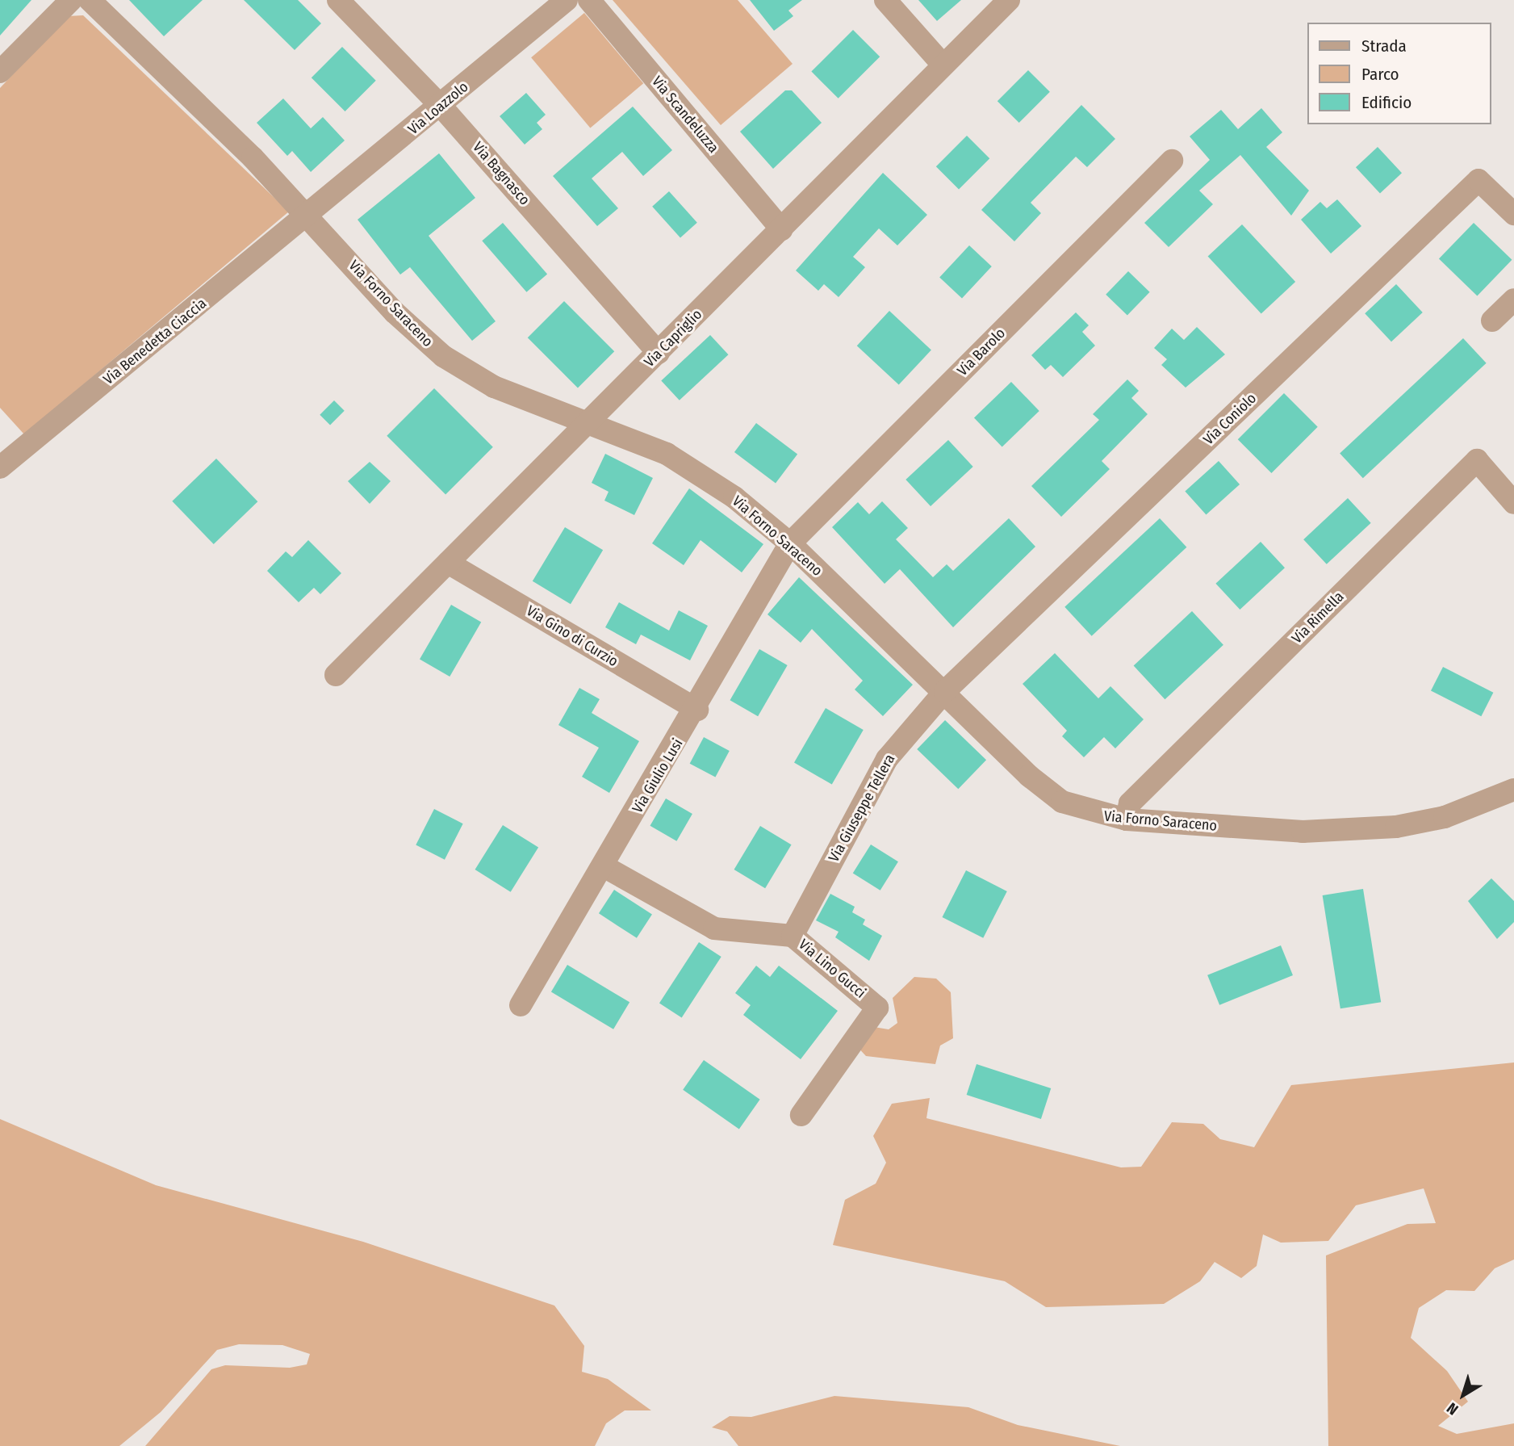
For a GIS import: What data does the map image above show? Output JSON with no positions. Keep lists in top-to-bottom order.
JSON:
{
  "streets": {
    "street": [
      "Via Loazzolo",
      "Via Scandeluzza",
      "Via Bagnasco",
      "Via Forno Saraceno",
      "Via Capriglio",
      "Via Benedetta Ciaccia",
      "Via Barolo",
      "Via Coniolo",
      "Via Rimella",
      "Via Gino di Curzio",
      "Via Giulio Lusi",
      "Via Giuseppe Tellera",
      "Via Lino Gucci"
    ]
  },
  "crossings": [
    ["Via Loazzolo", "Via Bagnasco"],
    ["Via Loazzolo", "Via Forno Saraceno"],
    ["Via Loazzolo", "Via Benedetta Ciaccia"],
    ["Via Scandeluzza", "Via Capriglio"],
    ["Via Bagnasco", "Via Capriglio"],
    ["Via Forno Saraceno", "Via Capriglio"],
    ["Via Forno Saraceno", "Via Benedetta Ciaccia"],
    ["Via Forno Saraceno", "Via Barolo"],
    ["Via Forno Saraceno", "Via Coniolo"],
    ["Via Forno Saraceno", "Via Rimella"],
    ["Via Forno Saraceno", "Via Giulio Lusi"],
    ["Via Forno Saraceno", "Via Giuseppe Tellera"],
    ["Via Capriglio", "Via Gino di Curzio"],
    ["Via Barolo", "Via Giulio Lusi"],
    ["Via Coniolo", "Via Giuseppe Tellera"],
    ["Via Gino di Curzio", "Via Giulio Lusi"],
    ["Via Giulio Lusi", "Via Lino Gucci"],
    ["Via Giuseppe Tellera", "Via Lino Gucci"]
  ],
  "legend": ["Strada", "Parco", "Edificio"],
  "north": "bottom left"
}
